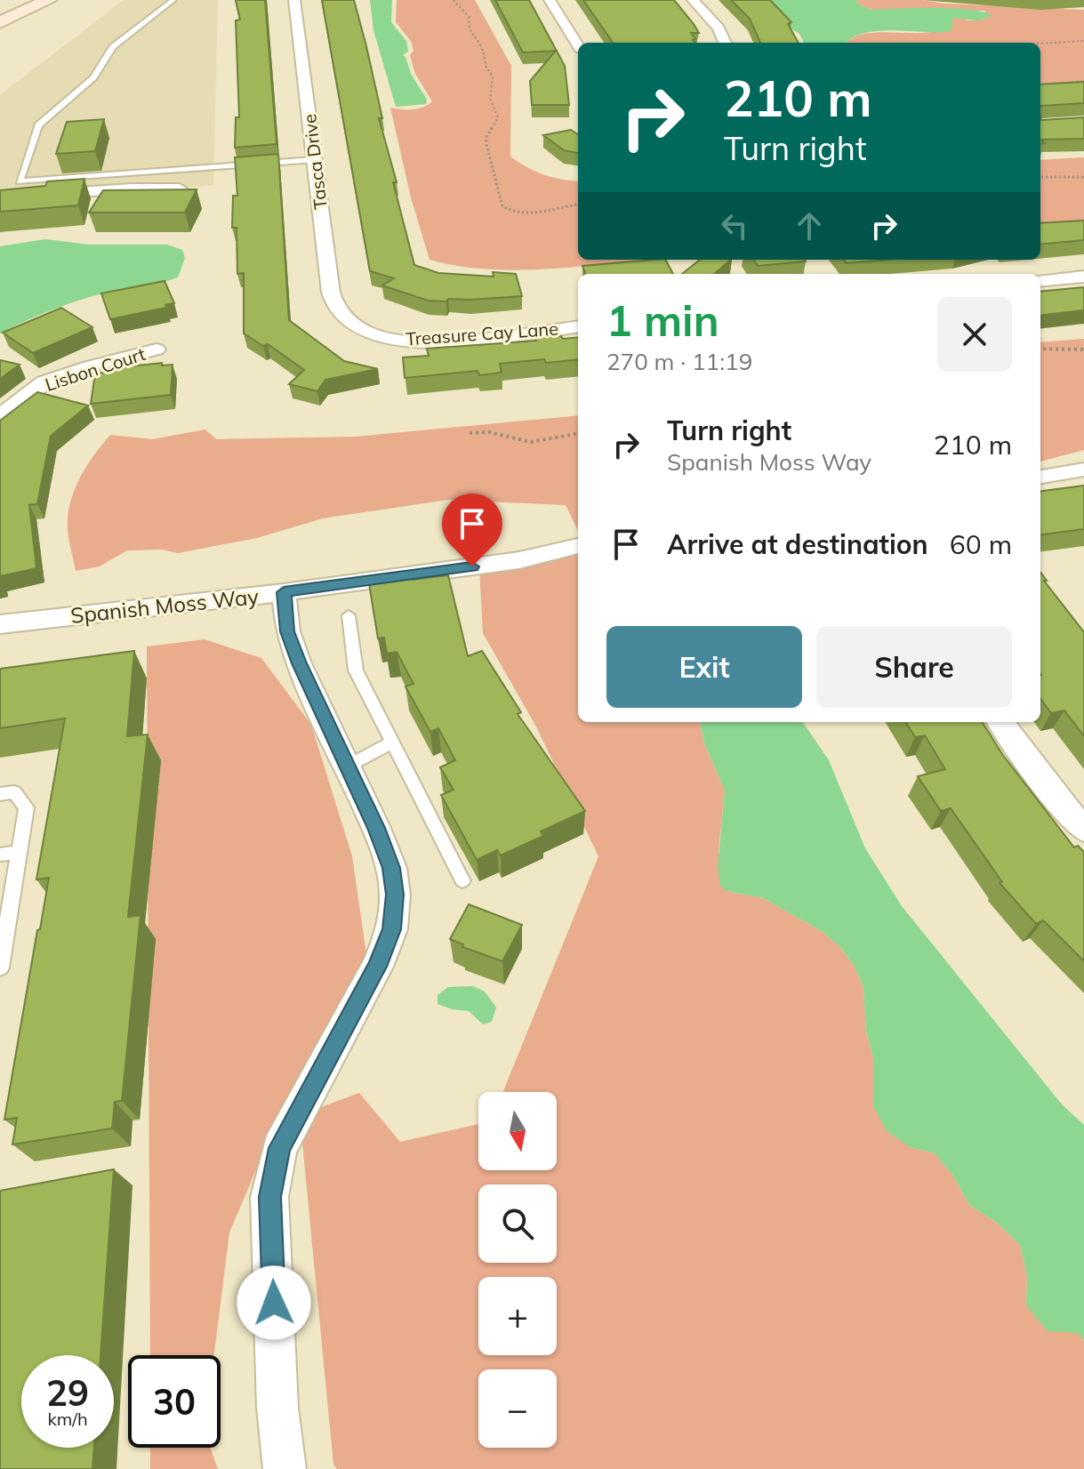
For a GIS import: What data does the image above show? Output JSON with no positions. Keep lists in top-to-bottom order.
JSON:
{
  "streets": {
    "street": [
      "Tasca Drive",
      "Treasure Cay Lane",
      "Lisbon Court",
      "Spanish Moss Way"
    ]
  },
  "crossings": [
    ["Tasca Drive", "Treasure Cay Lane"]
  ],
  "north": "bottom",
  "page": {
    "turn": ["210 m", "Turn right"],
    "heading": ["1 min", "270 m · 11:19"],
    "list": [
      {
        "name": "Turn right",
        "note": "Spanish Moss Way",
        "value": "210 m"
      },
      {
        "name": "Arrive at destination",
        "value": "60 m"
      }
    ],
    "buttons": ["Exit", "Share"],
    "map_buttons": ["+", "−"],
    "speed": "29 km/h",
    "limit": "30"
  }
}
